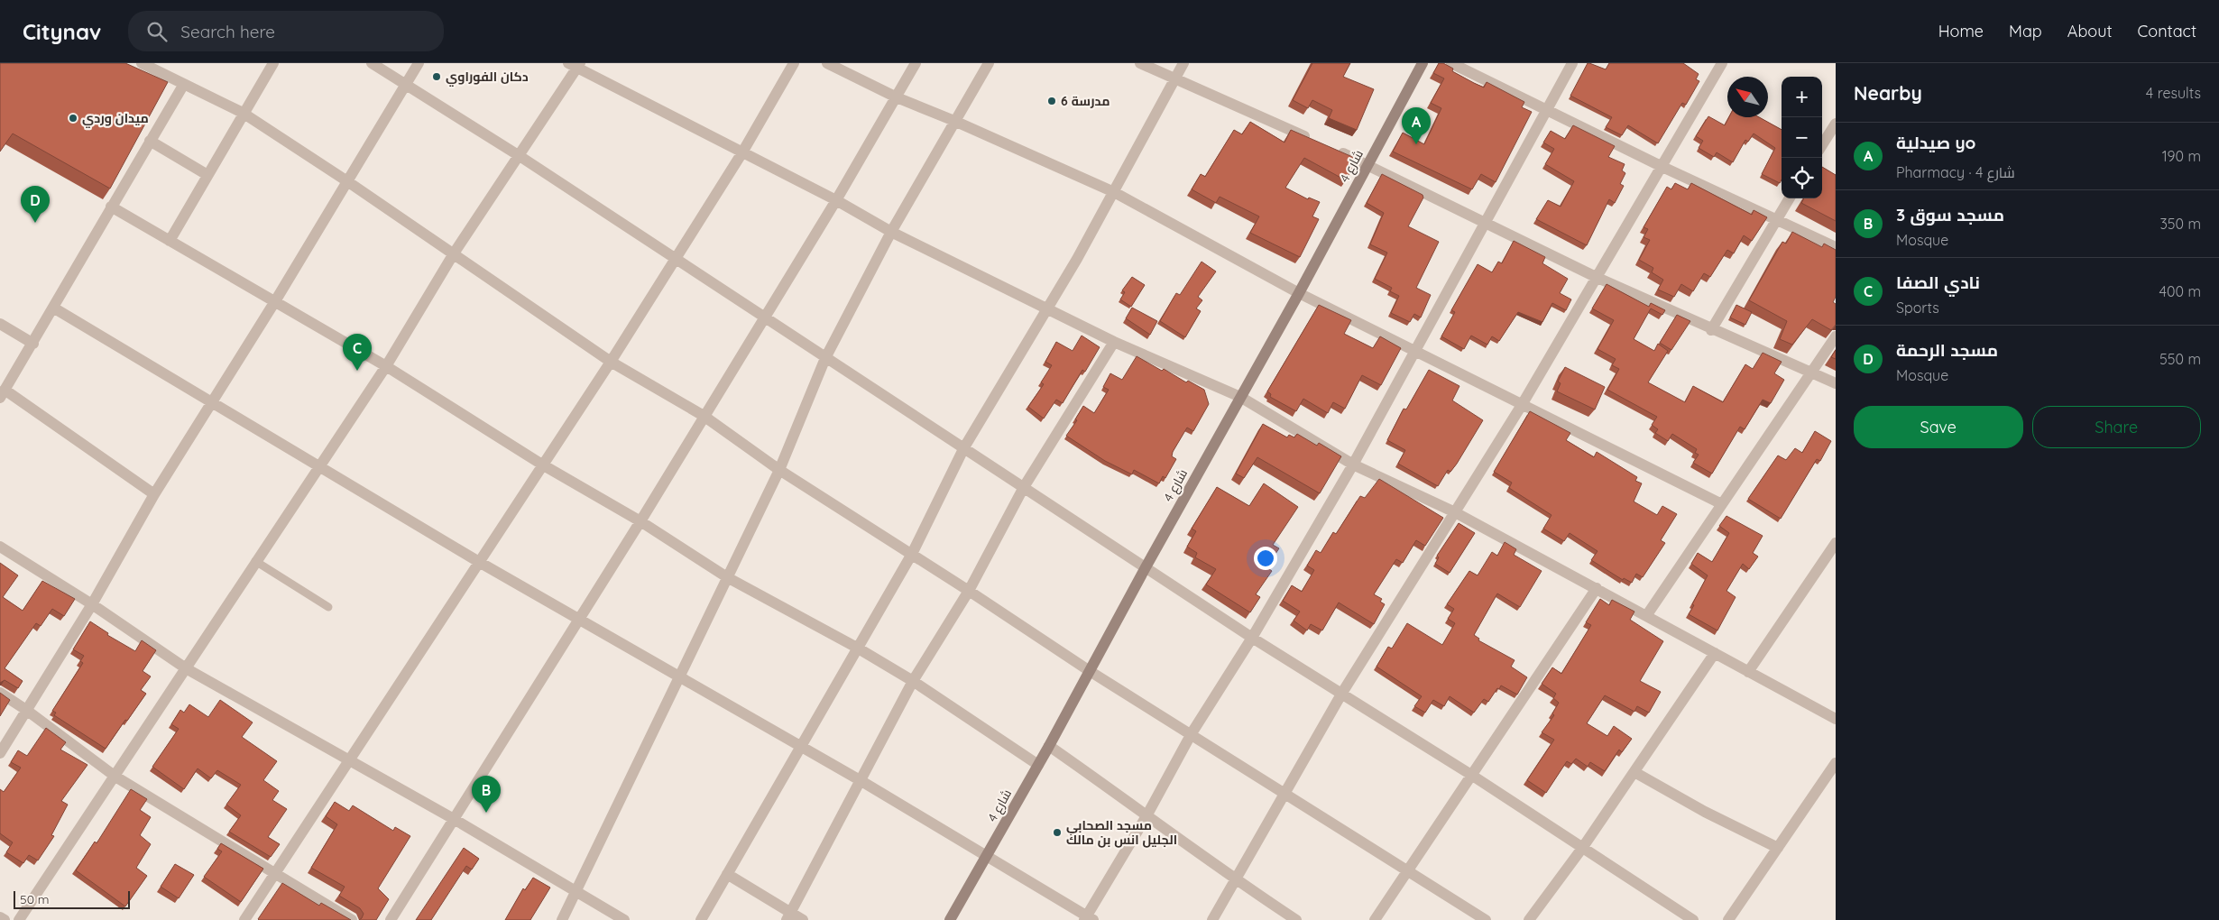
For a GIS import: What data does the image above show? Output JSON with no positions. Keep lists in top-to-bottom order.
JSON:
{
  "streets": {
    "street": ["شارع 4"]
  },
  "places": [
    "دكان الفوراوي",
    "مدرسة 6",
    "ميدان وردي",
    "مسجد الصحابي الجليل انس بن مالك"
  ],
  "scale_bar": "50 m",
  "north": "top left",
  "page": {
    "header": "Citynav",
    "search": "Search here",
    "nav": [
      "Home",
      "Map",
      "About",
      "Contact"
    ],
    "heading": ["Nearby", "4 results"],
    "map_buttons": ["+", "−"],
    "pins": [
      "A",
      "D",
      "C",
      "B"
    ],
    "list": [
      {
        "mark": "A",
        "name": "صيدلية yo",
        "note": "Pharmacy · شارع 4",
        "value": "190 m"
      },
      {
        "mark": "B",
        "name": "مسجد سوق 3",
        "note": "Mosque",
        "value": "350 m"
      },
      {
        "mark": "C",
        "name": "نادي الصفا",
        "note": "Sports",
        "value": "400 m"
      },
      {
        "mark": "D",
        "name": "مسجد الرحمة",
        "note": "Mosque",
        "value": "550 m"
      }
    ],
    "buttons": ["Save", "Share"],
    "scale": "50 m"
  }
}
